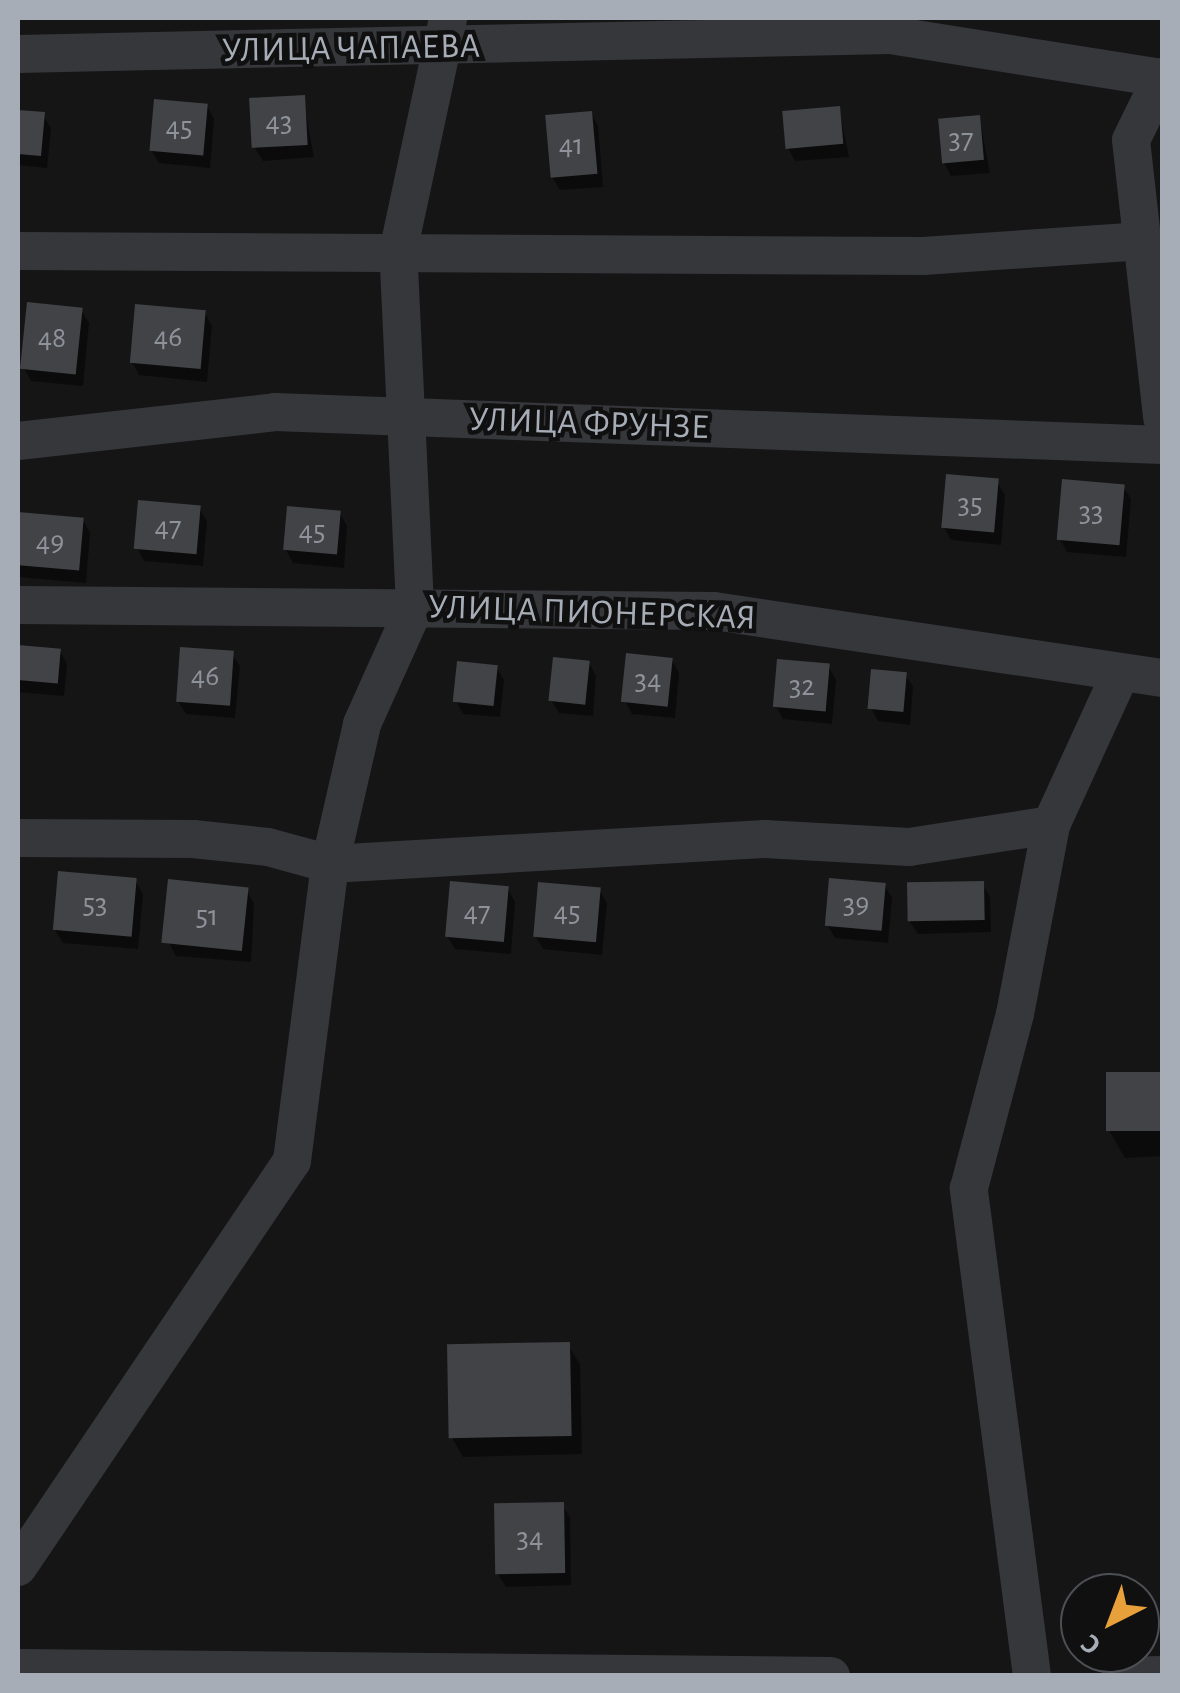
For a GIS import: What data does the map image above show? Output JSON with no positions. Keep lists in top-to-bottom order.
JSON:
{
  "streets": {
    "street": ["УЛИЦА ЧАПАЕВА", "УЛИЦА ФРУНЗЕ", "УЛИЦА ПИОНЕРСКАЯ"]
  },
  "house_numbers": [
    "43",
    "45",
    "37",
    "41",
    "46",
    "48",
    "35",
    "33",
    "47",
    "45",
    "49",
    "46",
    "34",
    "32",
    "53",
    "39",
    "47",
    "45",
    "51",
    "34"
  ],
  "north": "bottom left"
}
